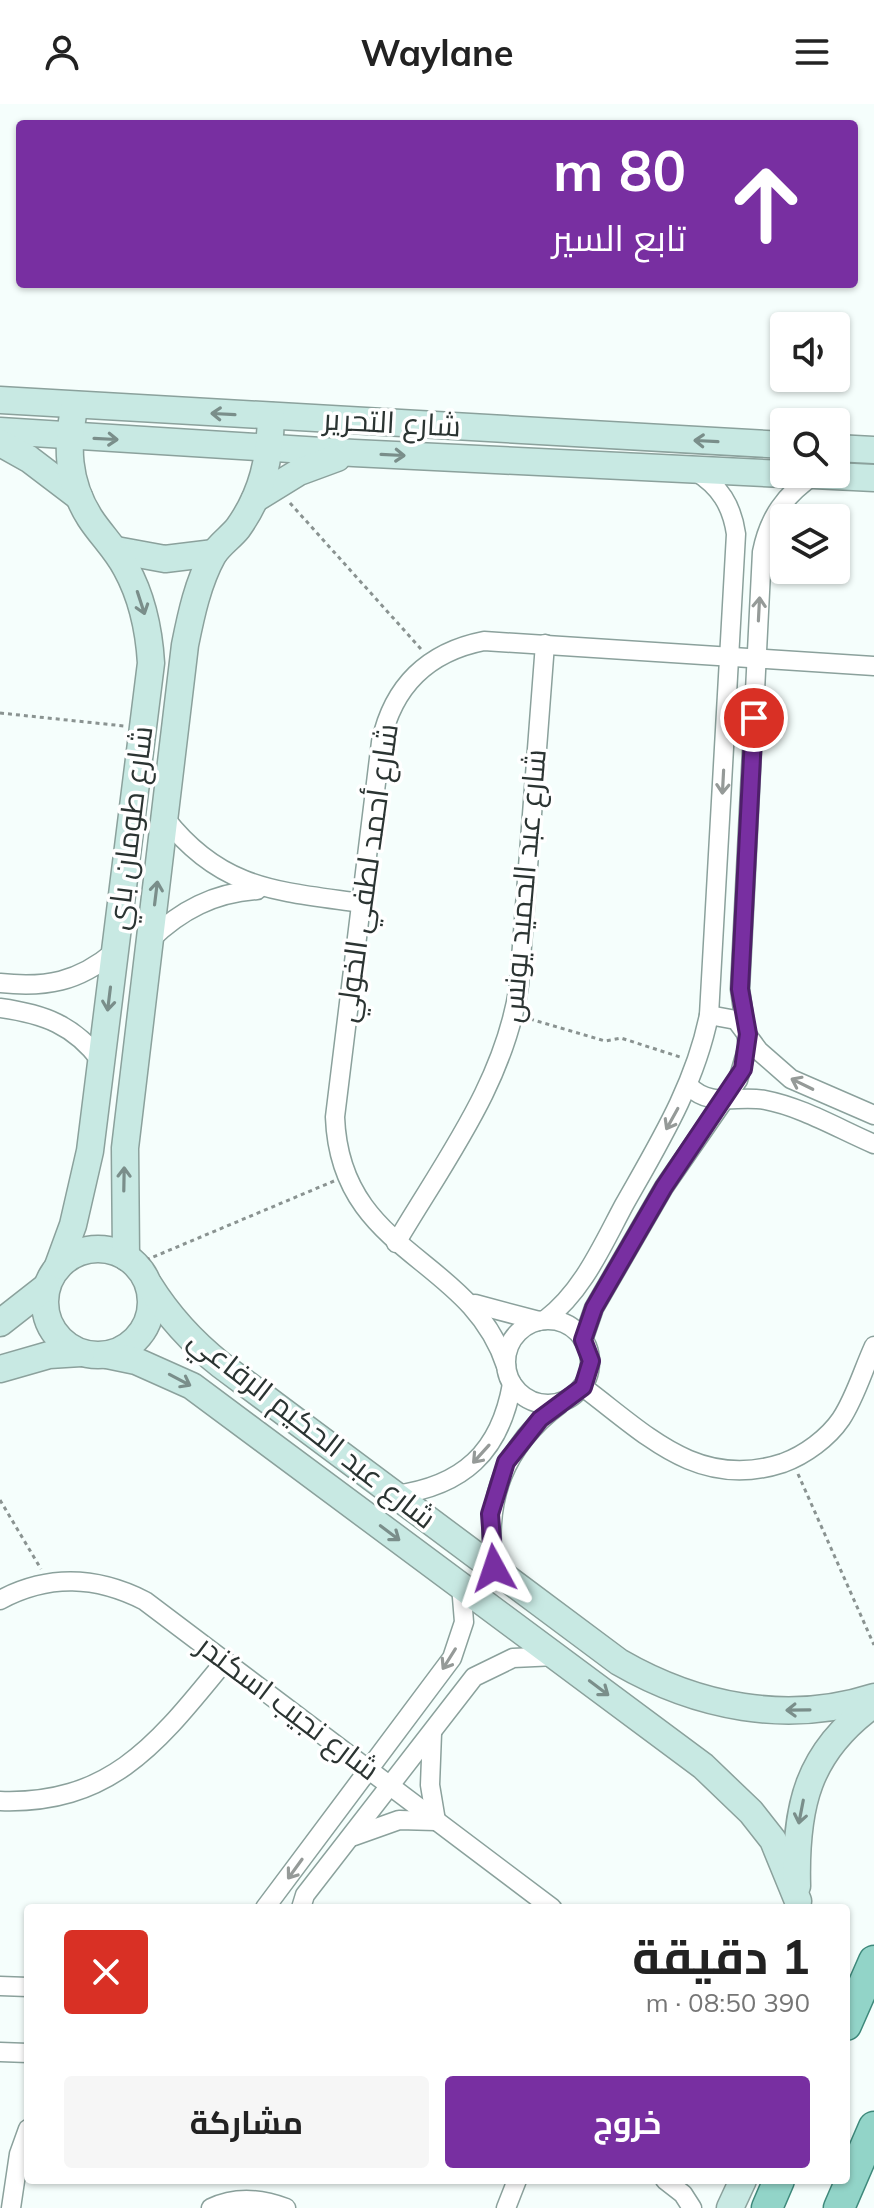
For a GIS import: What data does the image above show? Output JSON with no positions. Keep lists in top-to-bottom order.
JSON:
{
  "streets": {
    "street": [
      "شارع التحرير",
      "شارع طومان باي",
      "شارع أحمد لطفي الخولي",
      "شارع عبد الحميد يونس",
      "شارع عبد الحكيم الرفاعي",
      "شارع نجيب اسكندر"
    ]
  },
  "crossings": [
    ["شارع التحرير", "شارع طومان باي"],
    ["شارع طومان باي", "شارع عبد الحكيم الرفاعي"],
    ["شارع أحمد لطفي الخولي", "شارع عبد الحميد يونس"]
  ],
  "page": {
    "header": "Waylane",
    "turn": ["80 m", "تابع السير"],
    "heading": ["1 دقيقة", "390 m · 08:50"],
    "buttons": ["خروج", "مشاركة"]
  }
}
